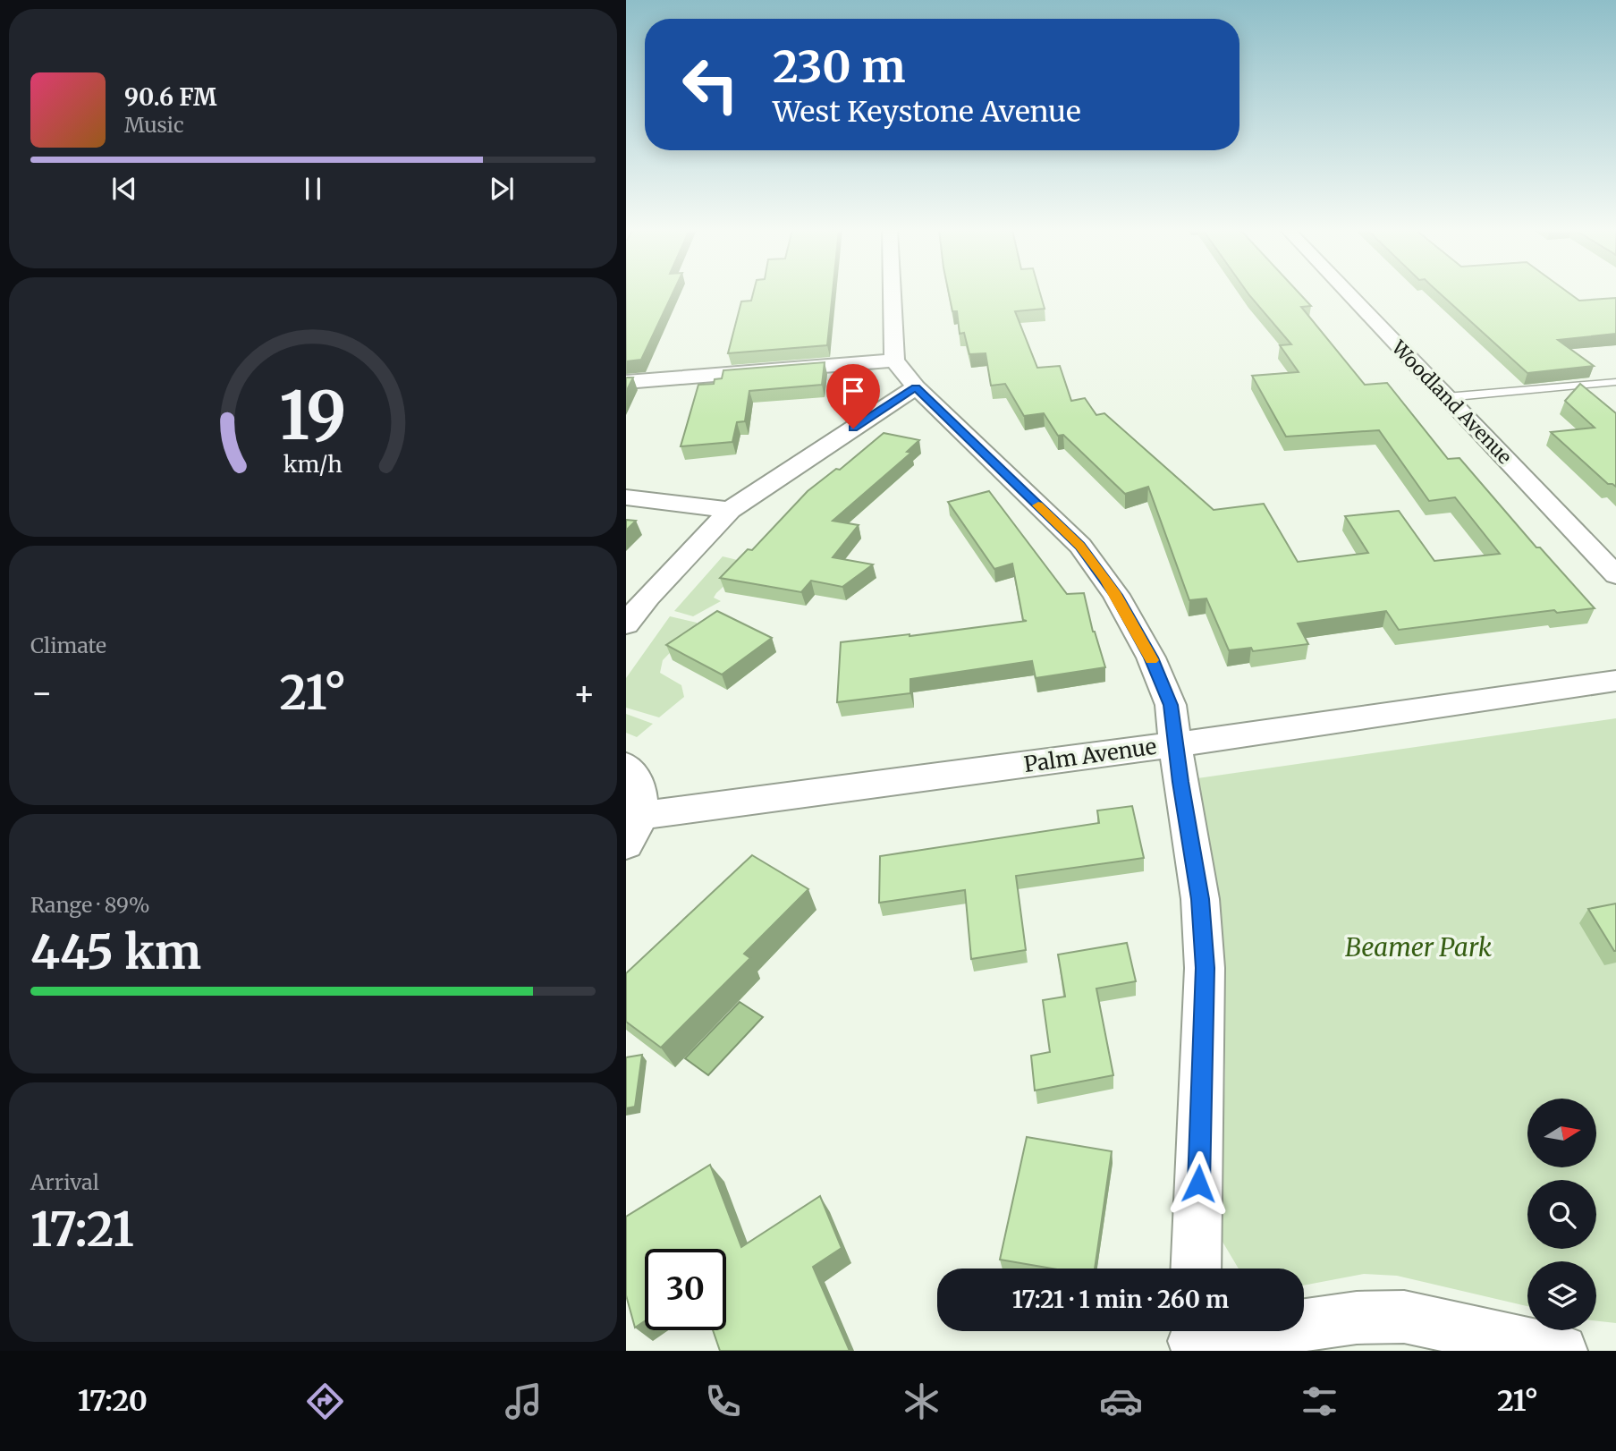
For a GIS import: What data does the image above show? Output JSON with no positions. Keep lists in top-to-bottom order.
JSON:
{
  "streets": {
    "street": ["Woodland Avenue", "Palm Avenue"]
  },
  "parks": ["Beamer Park"],
  "north": "right",
  "page": {
    "turn": ["230 m", "West Keystone Avenue"],
    "song": ["90.6 FM", "Music"],
    "tile": [
      "Climate",
      ["Range · 89%", "445 km"],
      ["Arrival", "17:21"]
    ],
    "heat": ["−", "21°", "+"],
    "limit": "30",
    "trip": "17:21 · 1 min · 260 m",
    "tabs": ["17:20", "21°"],
    "gauge": ["19", "km/h"]
  }
}
